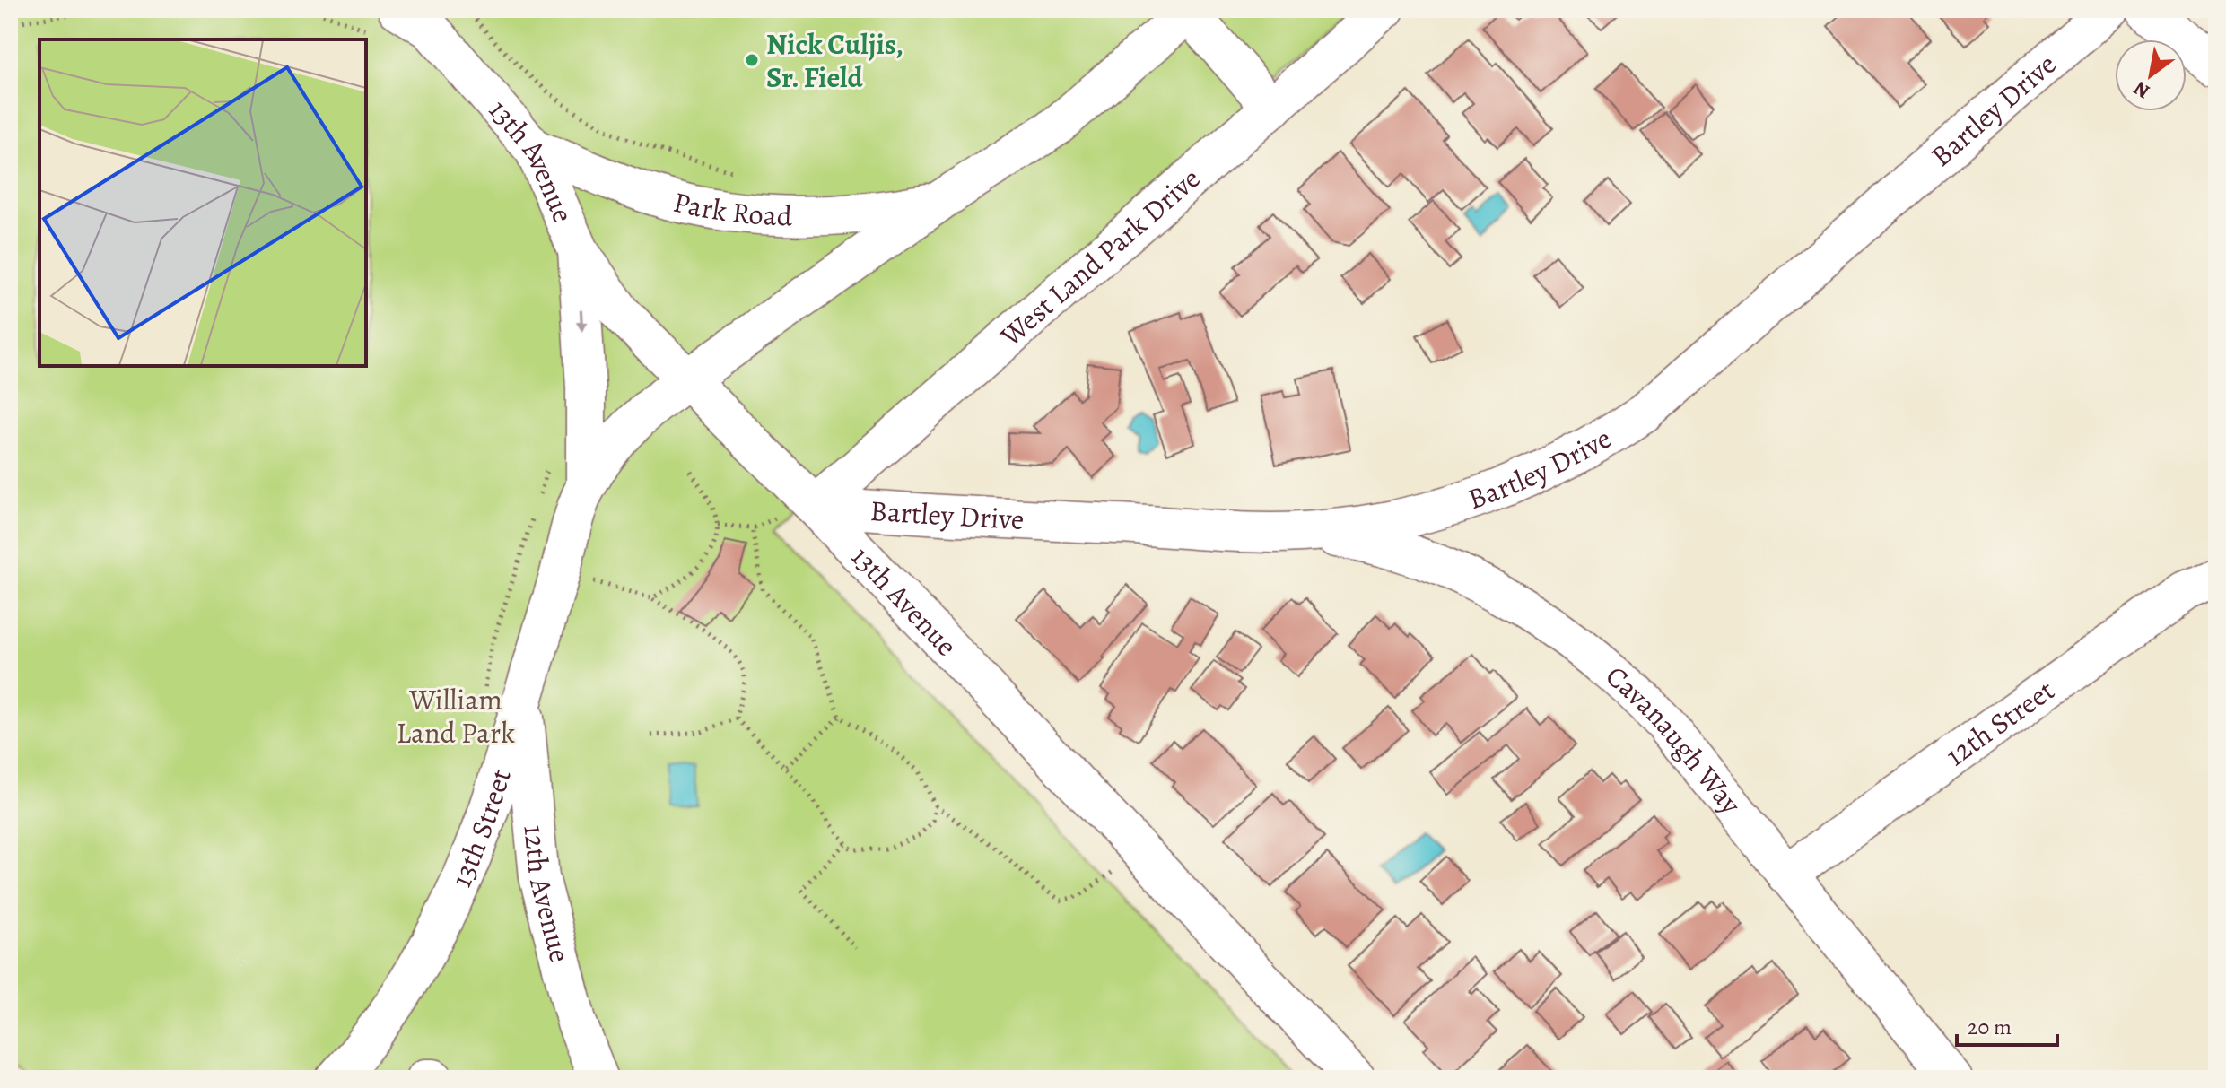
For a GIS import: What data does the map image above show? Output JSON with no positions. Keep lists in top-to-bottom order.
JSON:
{
  "streets": {
    "street": [
      "Bartley Drive",
      "13th Avenue",
      "Park Road",
      "West Land Park Drive",
      "12th Street",
      "Cavanaugh Way",
      "13th Street",
      "12th Avenue"
    ]
  },
  "crossings": [
    ["Bartley Drive", "13th Avenue"],
    ["Bartley Drive", "West Land Park Drive"],
    ["Bartley Drive", "Cavanaugh Way"],
    ["13th Avenue", "Park Road"],
    ["13th Avenue", "West Land Park Drive"],
    ["13th Avenue", "13th Street"],
    ["Park Road", "13th Street"],
    ["12th Street", "Cavanaugh Way"],
    ["13th Street", "12th Avenue"]
  ],
  "parks": ["William Land Park"],
  "places": ["Nick Culjis, Sr. Field"],
  "scale_bar": "20 m",
  "north": "bottom left"
}
